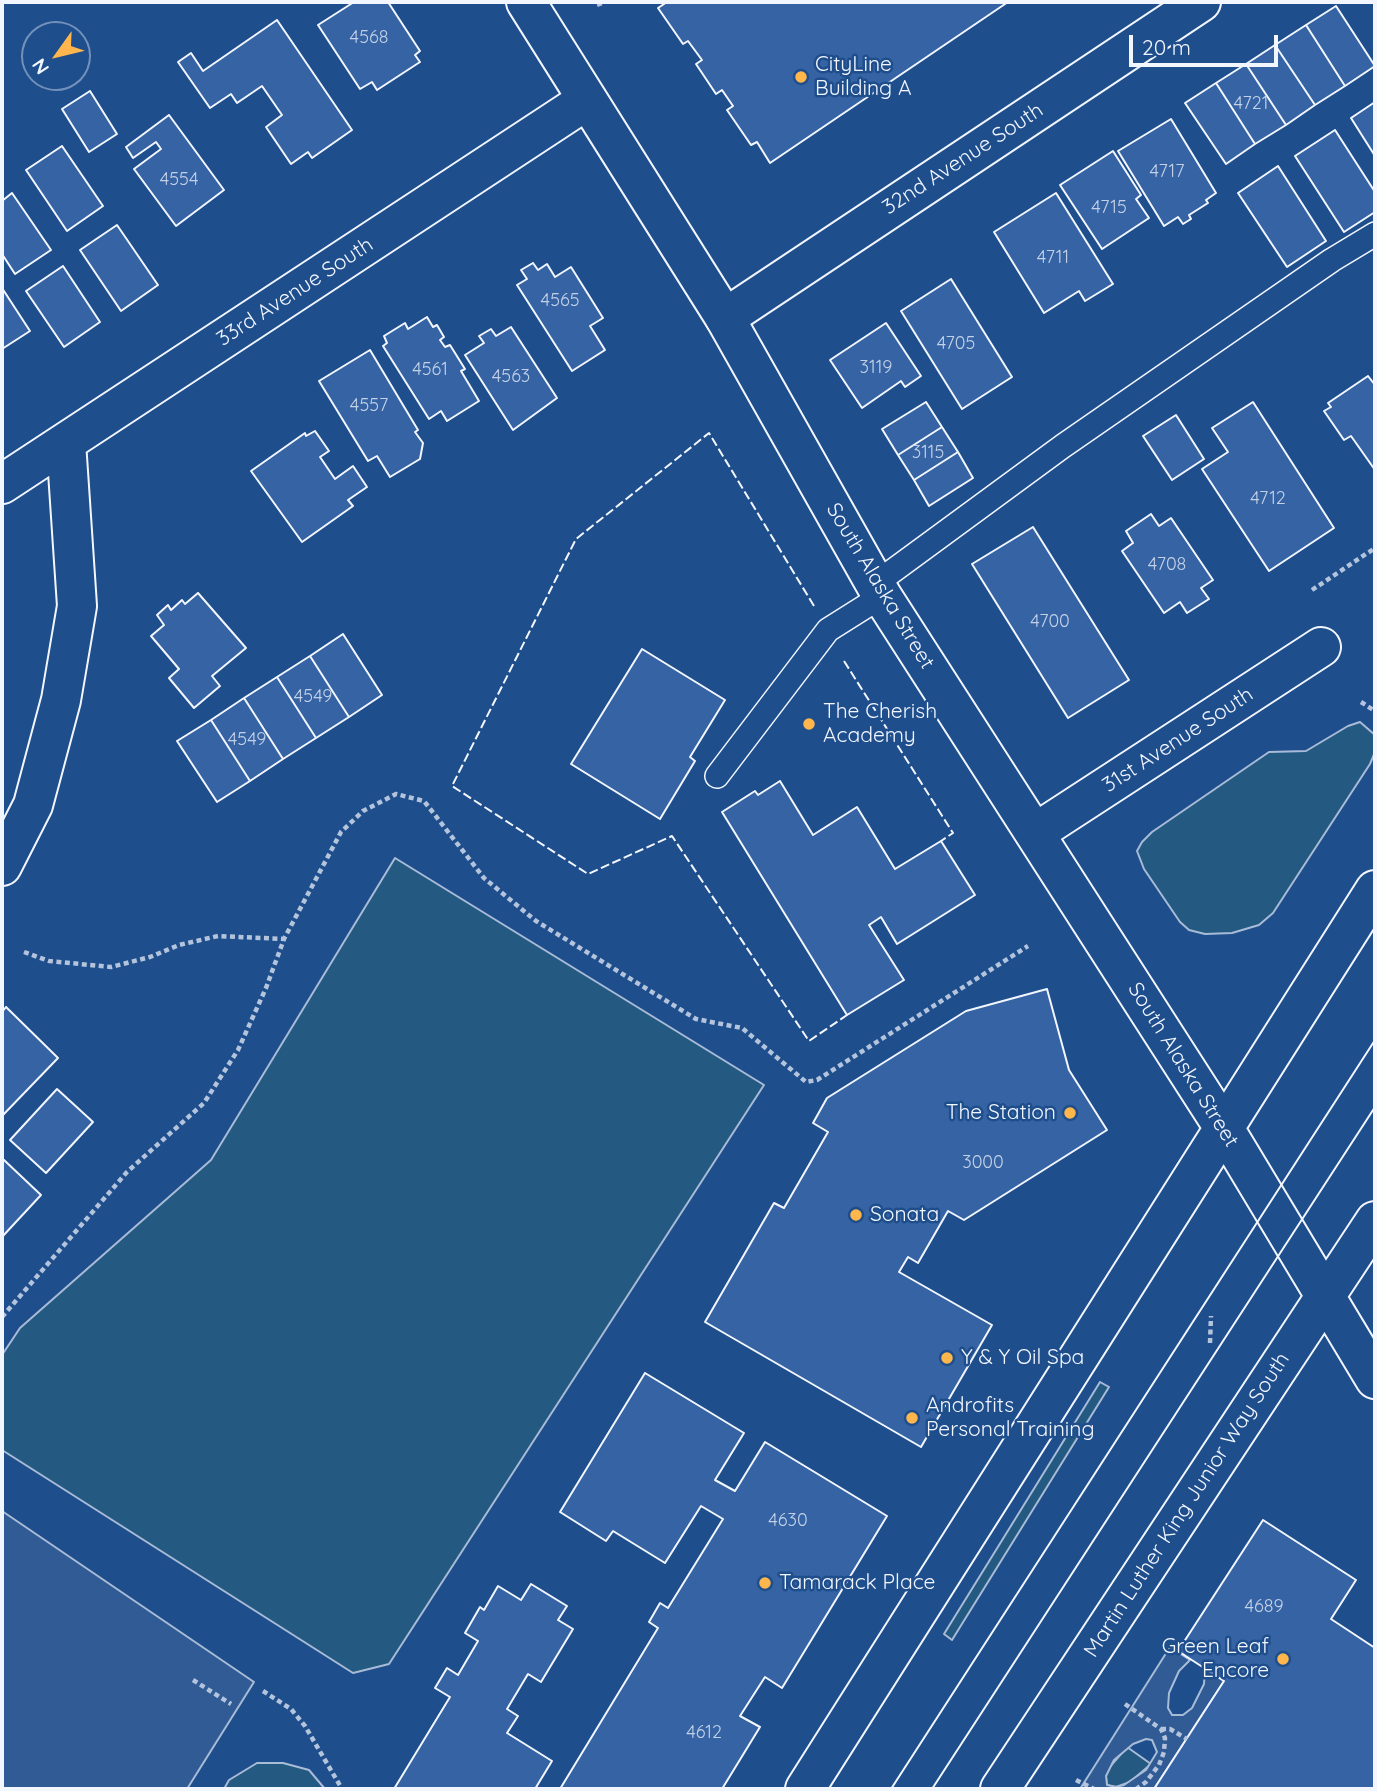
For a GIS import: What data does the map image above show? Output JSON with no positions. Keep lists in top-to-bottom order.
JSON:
{
  "streets": {
    "main road": [
      "32nd Avenue South",
      "33rd Avenue South",
      "South Alaska Street",
      "31st Avenue South",
      "Martin Luther King Junior Way South"
    ]
  },
  "crossings": [
    ["32nd Avenue South", "South Alaska Street"],
    ["33rd Avenue South", "South Alaska Street"],
    ["South Alaska Street", "31st Avenue South"],
    ["South Alaska Street", "Martin Luther King Junior Way South"]
  ],
  "places": [
    "CityLine Building A",
    "The Cherish Academy",
    "The Station",
    "Sonata",
    "Y & Y Oil Spa",
    "Androfits Personal Training",
    "Tamarack Place",
    "Green Leaf Encore"
  ],
  "house_numbers": [
    "4568",
    "4721",
    "4717",
    "4554",
    "4715",
    "4711",
    "4565",
    "4705",
    "3119",
    "4561",
    "4563",
    "4557",
    "3115",
    "4712",
    "4708",
    "4700",
    "4549",
    "4549",
    "3000",
    "4630",
    "4689",
    "4612"
  ],
  "scale_bar": "20 m",
  "north": "bottom left"
}
